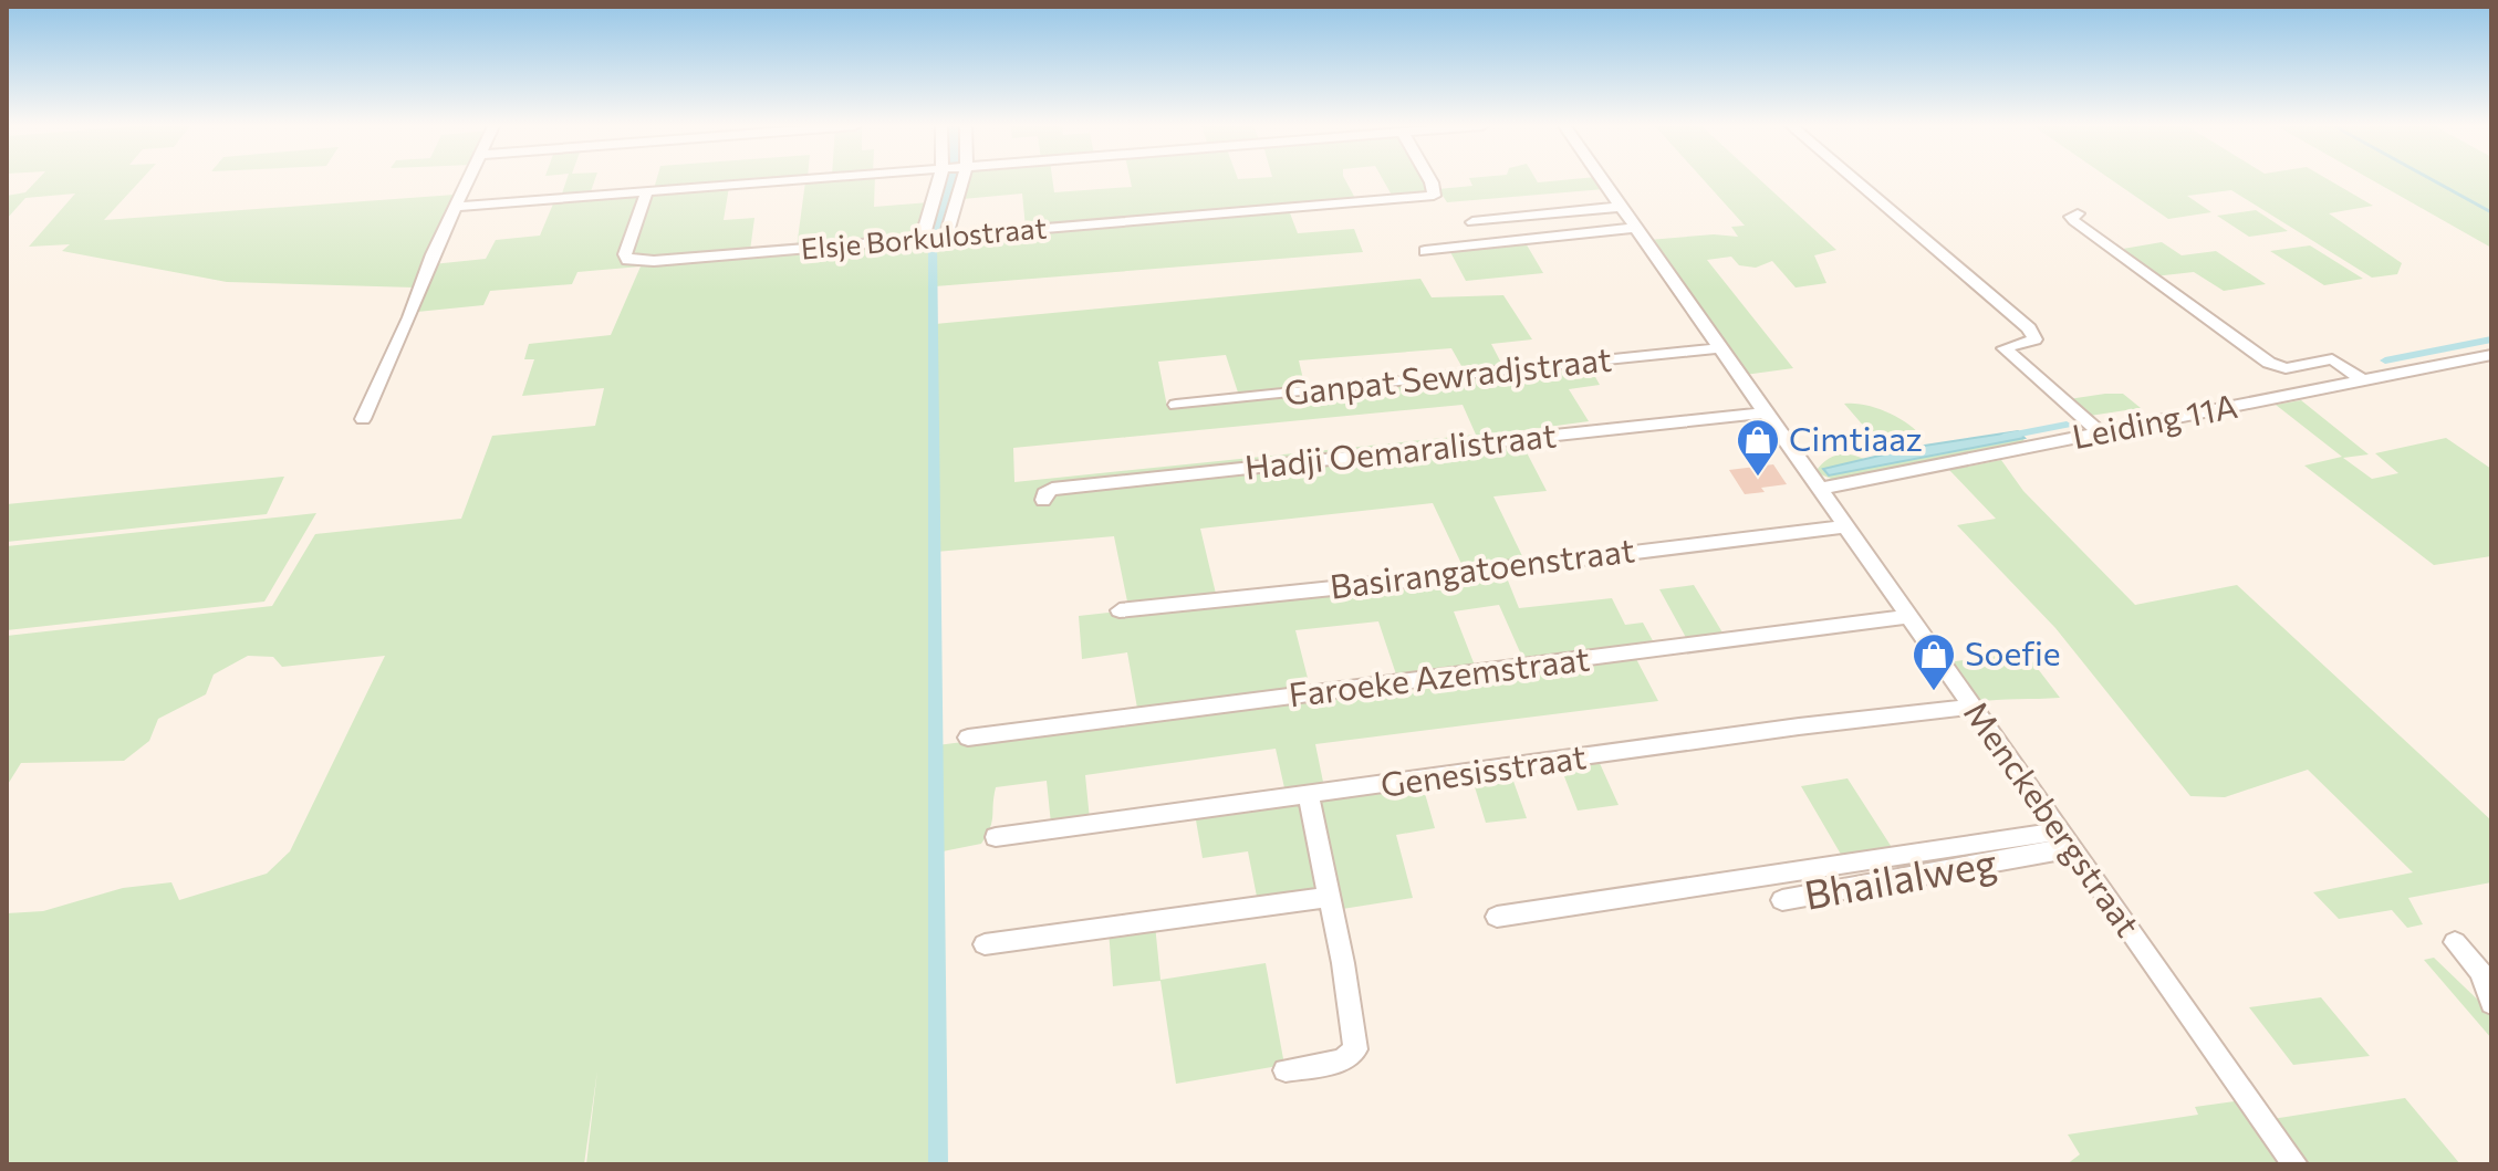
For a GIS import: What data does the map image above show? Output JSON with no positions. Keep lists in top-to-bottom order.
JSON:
{
  "streets": {
    "street": [
      "Elsje Borkulostraat",
      "Ganpat Sewradjstraat",
      "Leiding 11A",
      "Hadji Oemaralistraat",
      "Basirangatoenstraat",
      "Faroeke Azemstraat",
      "Genesisstraat",
      "Menckebergstraat",
      "Bhailalweg"
    ]
  },
  "crossings": [
    ["Ganpat Sewradjstraat", "Menckebergstraat"],
    ["Leiding 11A", "Menckebergstraat"],
    ["Hadji Oemaralistraat", "Menckebergstraat"],
    ["Basirangatoenstraat", "Menckebergstraat"],
    ["Faroeke Azemstraat", "Menckebergstraat"],
    ["Genesisstraat", "Menckebergstraat"],
    ["Menckebergstraat", "Bhailalweg"]
  ],
  "places": {
    "shop": ["Cimtiaaz", "Soefie"]
  }
}
